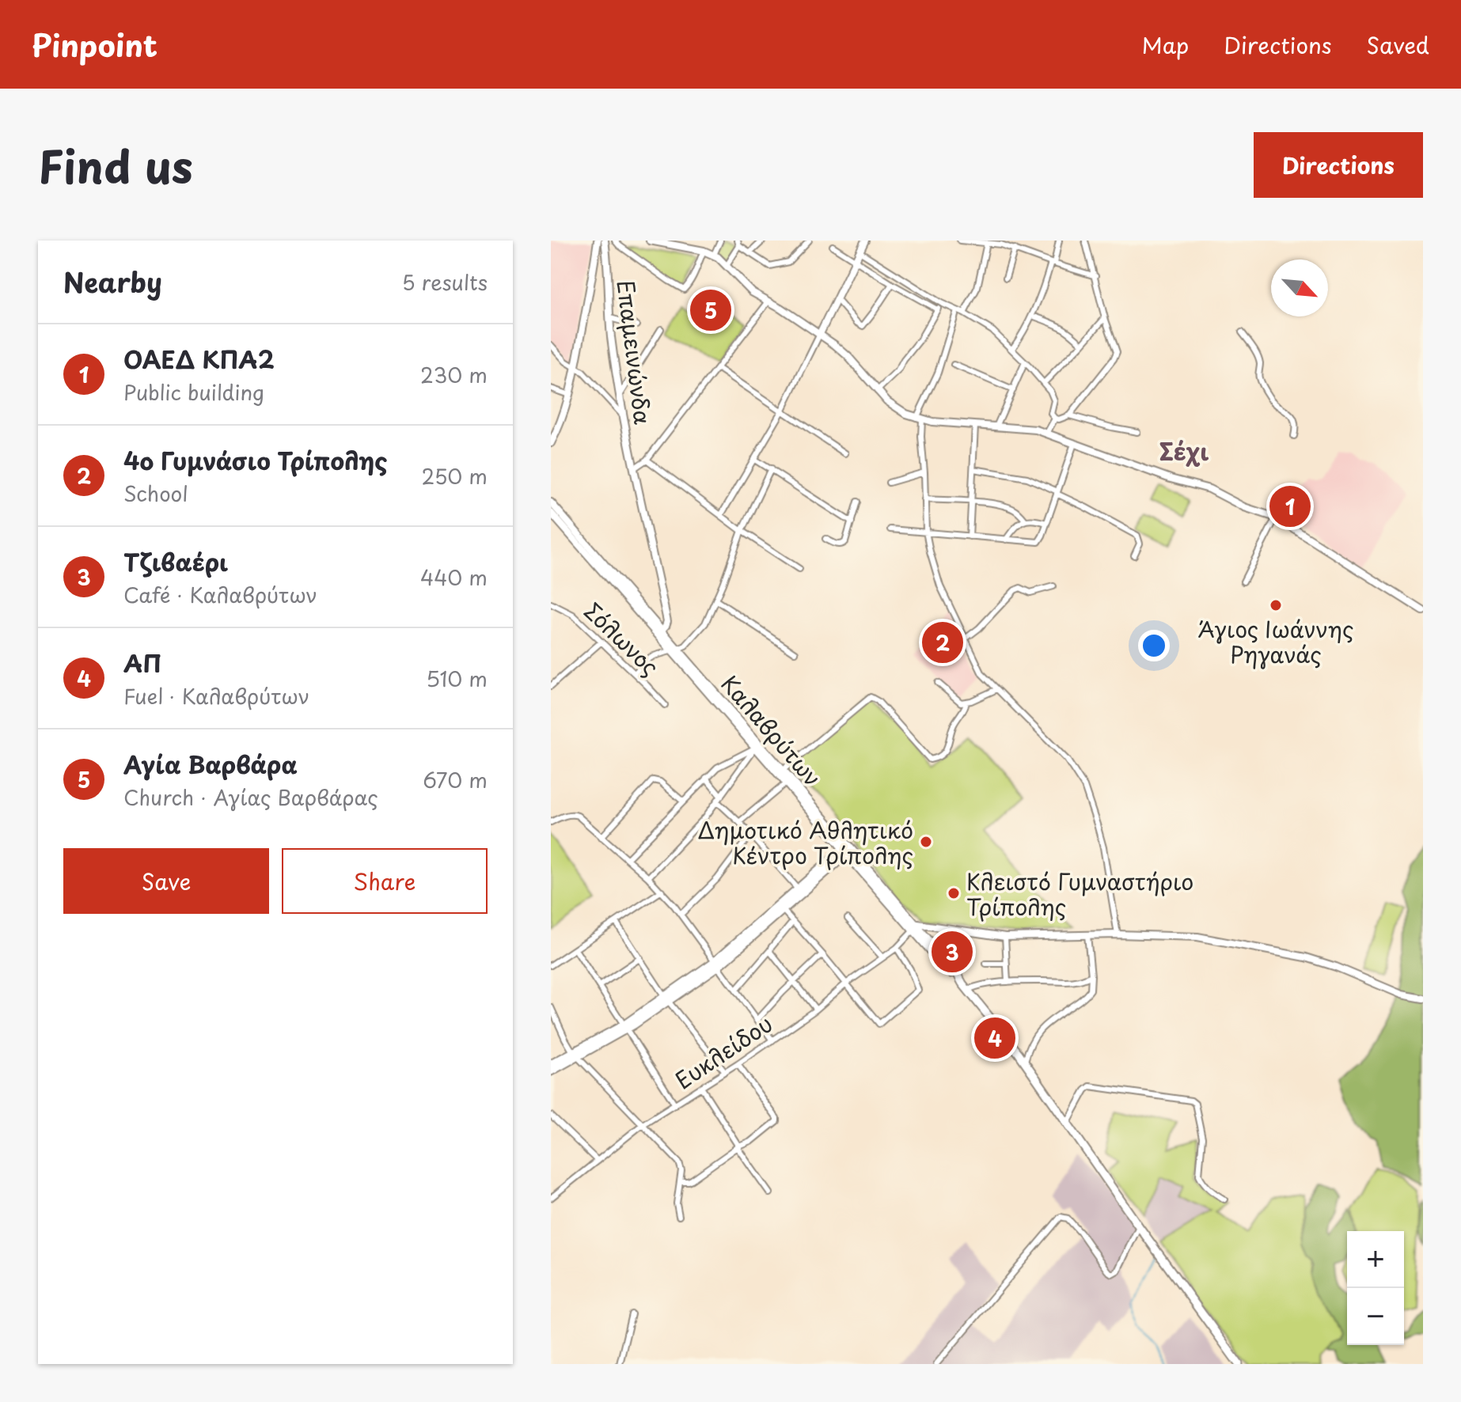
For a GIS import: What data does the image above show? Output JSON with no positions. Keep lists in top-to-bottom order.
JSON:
{
  "streets": {
    "main road": ["Καλαβρύτων"],
    "street": ["Επαμεινώνδα", "Σόλωνος", "Ευκλείδου"]
  },
  "crossings": [
    ["Επαμεινώνδα", "Καλαβρύτων"],
    ["Καλαβρύτων", "Ευκλείδου"]
  ],
  "districts": ["Σέχι"],
  "places": ["Άγιος Ιωάννης Ρηγανάς", "Δημοτικό Αθλητικό Κέντρο Τρίπολης", "Κλειστό Γυμναστήριο Τρίπολης"],
  "north": "bottom right",
  "page": {
    "header": "Pinpoint",
    "nav": ["Map", "Directions", "Saved"],
    "title": "Find us",
    "buttons": [
      "Directions",
      ["Save", "Share"]
    ],
    "heading": ["Nearby", "5 results"],
    "pins": [
      "5",
      "1",
      "2",
      "3",
      "4"
    ],
    "list": [
      {
        "mark": "1",
        "name": "ΟΑΕΔ ΚΠΑ2",
        "note": "Public building",
        "value": "230 m"
      },
      {
        "mark": "2",
        "name": "4ο Γυμνάσιο Τρίπολης",
        "note": "School",
        "value": "250 m"
      },
      {
        "mark": "3",
        "name": "Τζιβαέρι",
        "note": "Café · Καλαβρύτων",
        "value": "440 m"
      },
      {
        "mark": "4",
        "name": "ΑΠ",
        "note": "Fuel · Καλαβρύτων",
        "value": "510 m"
      },
      {
        "mark": "5",
        "name": "Αγία Βαρβάρα",
        "note": "Church · Αγίας Βαρβάρας",
        "value": "670 m"
      }
    ],
    "map_buttons": ["+", "−"]
  }
}
